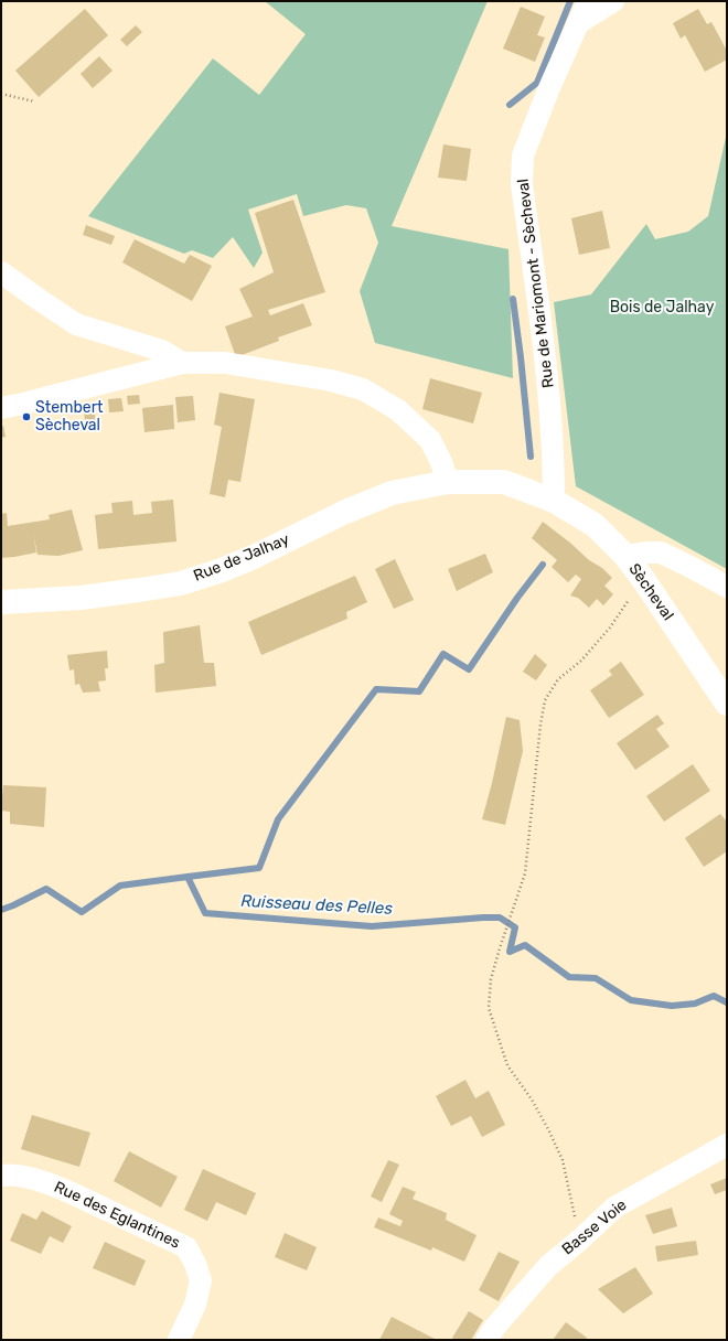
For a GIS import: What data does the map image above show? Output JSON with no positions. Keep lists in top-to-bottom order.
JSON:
{
  "streets": {
    "main road": ["Rue de Jalhay", "Sècheval"],
    "street": ["Rue de Mariomont - Sècheval", "Rue des Eglantines", "Basse Voie"]
  },
  "crossings": [
    ["Rue de Mariomont - Sècheval", "Rue de Jalhay"],
    ["Rue de Mariomont - Sècheval", "Sècheval"],
    ["Rue de Jalhay", "Sècheval"]
  ],
  "water": ["Ruisseau des Pelles"],
  "parks": ["Bois de Jalhay"],
  "places": ["Stembert Sècheval"]
}
